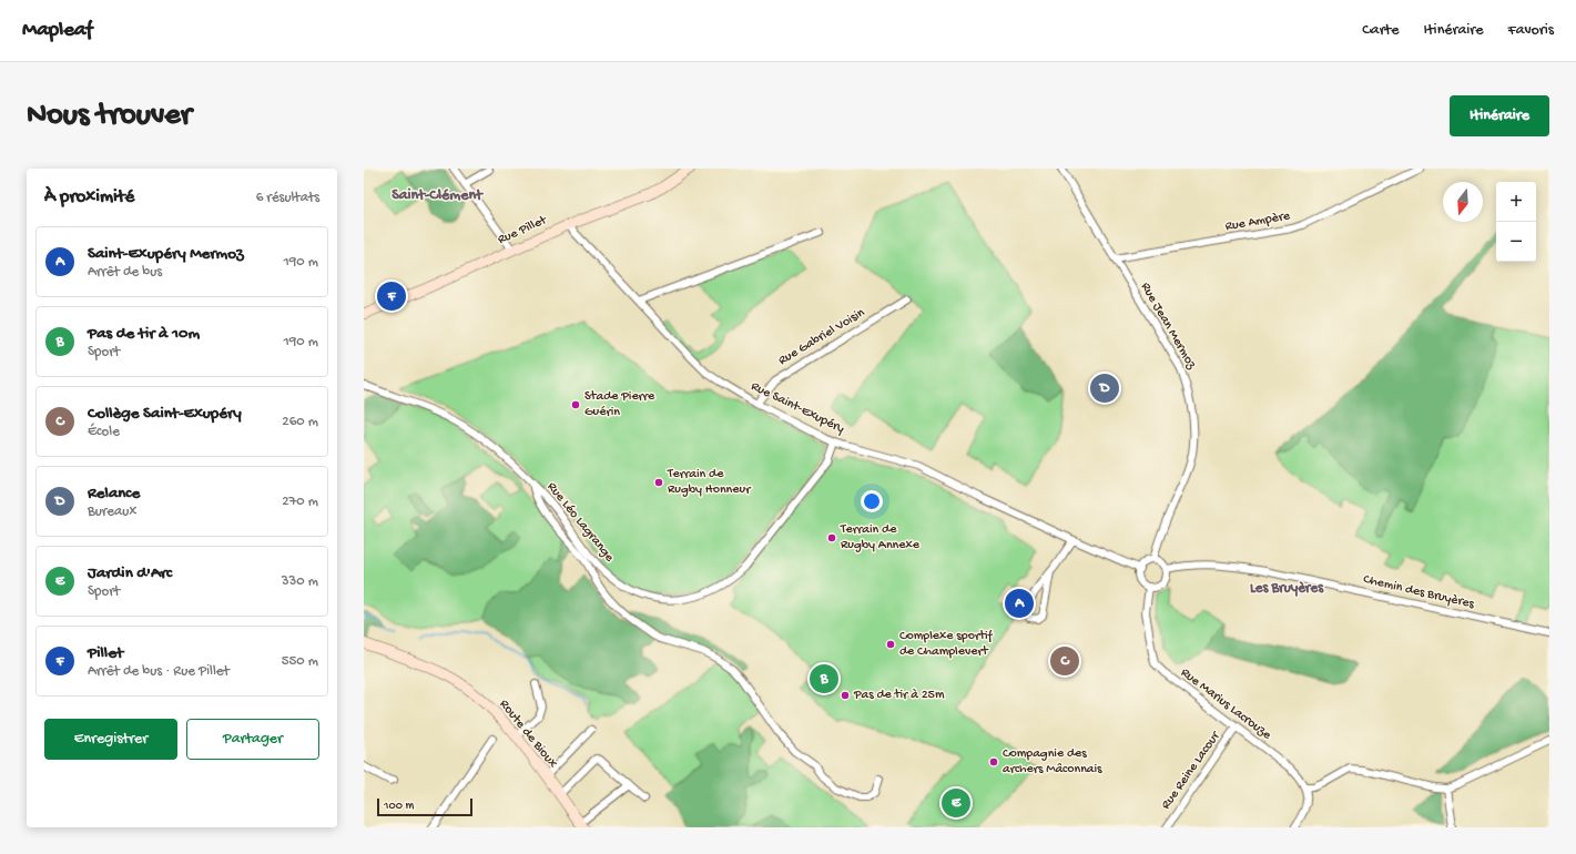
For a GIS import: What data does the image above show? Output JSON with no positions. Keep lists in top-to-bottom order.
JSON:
{
  "streets": {
    "street": [
      "Rue Ampère",
      "Rue Pillet",
      "Rue Jean Mermoz",
      "Rue Gabriel Voisin",
      "Rue Saint-Exupéry",
      "Rue Léo Lagrange",
      "Chemin des Bruyères",
      "Rue Marius Lacrouze",
      "Route de Bioux",
      "Rue Reine Lacour"
    ]
  },
  "crossings": [
    ["Rue Ampère", "Rue Jean Mermoz"],
    ["Rue Pillet", "Rue Saint-Exupéry"],
    ["Rue Jean Mermoz", "Rue Saint-Exupéry"],
    ["Rue Jean Mermoz", "Chemin des Bruyères"],
    ["Rue Jean Mermoz", "Rue Marius Lacrouze"],
    ["Rue Gabriel Voisin", "Rue Saint-Exupéry"],
    ["Rue Saint-Exupéry", "Rue Léo Lagrange"],
    ["Rue Saint-Exupéry", "Chemin des Bruyères"],
    ["Rue Saint-Exupéry", "Rue Marius Lacrouze"],
    ["Chemin des Bruyères", "Rue Marius Lacrouze"],
    ["Rue Marius Lacrouze", "Rue Reine Lacour"]
  ],
  "districts": ["Saint-Clément", "Les Bruyères"],
  "places": [
    "Stade Pierre Guérin",
    "Terrain de Rugby Honneur",
    "Terrain de Rugby Annexe",
    "Complexe sportif de Champlevert",
    "Pas de tir à 25m",
    "Compagnie des archers Mâconnais"
  ],
  "scale_bar": "100 m",
  "north": "bottom",
  "page": {
    "header": "Mapleaf",
    "nav": ["Carte", "Itinéraire", "Favoris"],
    "buttons": [
      "Itinéraire",
      ["Enregistrer", "Partager"]
    ],
    "title": "Nous trouver",
    "heading": ["À proximité", "6 résultats"],
    "map_buttons": ["+", "−"],
    "list": [
      {
        "mark": "A",
        "name": "Saint-Exupéry Mermoz",
        "note": "Arrêt de bus",
        "value": "190 m"
      },
      {
        "mark": "B",
        "name": "Pas de tir à 10m",
        "note": "Sport",
        "value": "190 m"
      },
      {
        "mark": "C",
        "name": "Collège Saint-Exupéry",
        "note": "École",
        "value": "260 m"
      },
      {
        "mark": "D",
        "name": "Relance",
        "note": "Bureaux",
        "value": "270 m"
      },
      {
        "mark": "E",
        "name": "Jardin d'Arc",
        "note": "Sport",
        "value": "330 m"
      },
      {
        "mark": "F",
        "name": "Pillet",
        "note": "Arrêt de bus · Rue Pillet",
        "value": "550 m"
      }
    ],
    "pins": [
      "F",
      "D",
      "A",
      "C",
      "B",
      "E"
    ],
    "scale": "100 m"
  }
}
